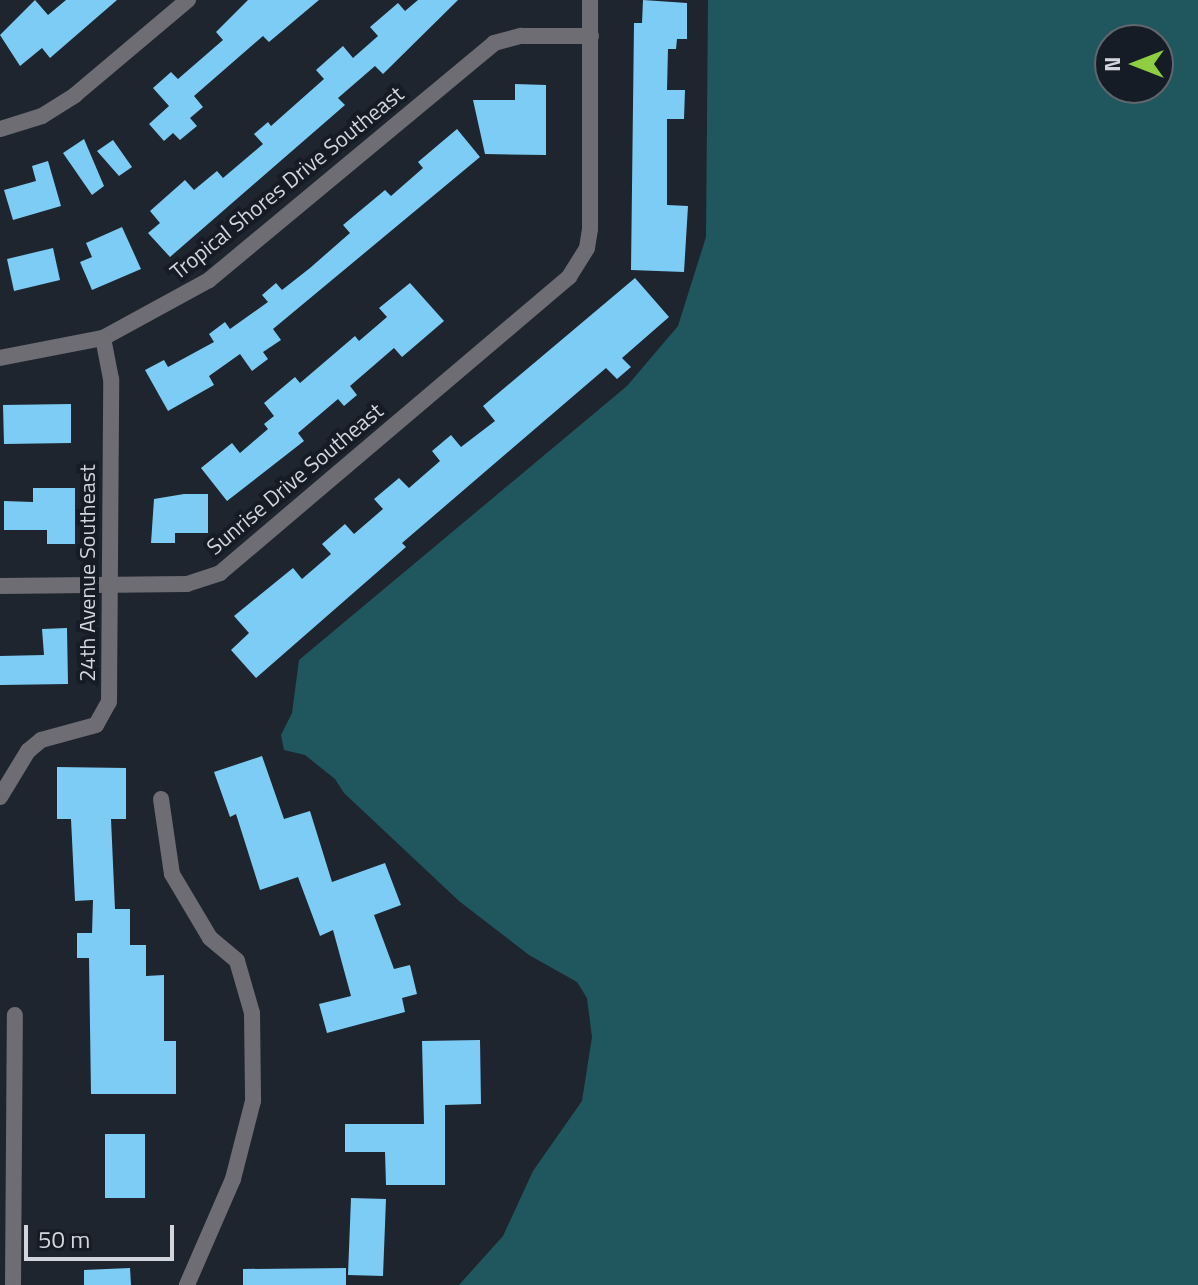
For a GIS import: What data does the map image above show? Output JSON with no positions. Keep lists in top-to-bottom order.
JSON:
{
  "streets": {
    "street": ["Tropical Shores Drive Southeast", "Sunrise Drive Southeast", "24th Avenue Southeast"]
  },
  "crossings": [
    ["Tropical Shores Drive Southeast", "Sunrise Drive Southeast"],
    ["Tropical Shores Drive Southeast", "24th Avenue Southeast"],
    ["Sunrise Drive Southeast", "24th Avenue Southeast"]
  ],
  "scale_bar": "50 m",
  "north": "left"
}
